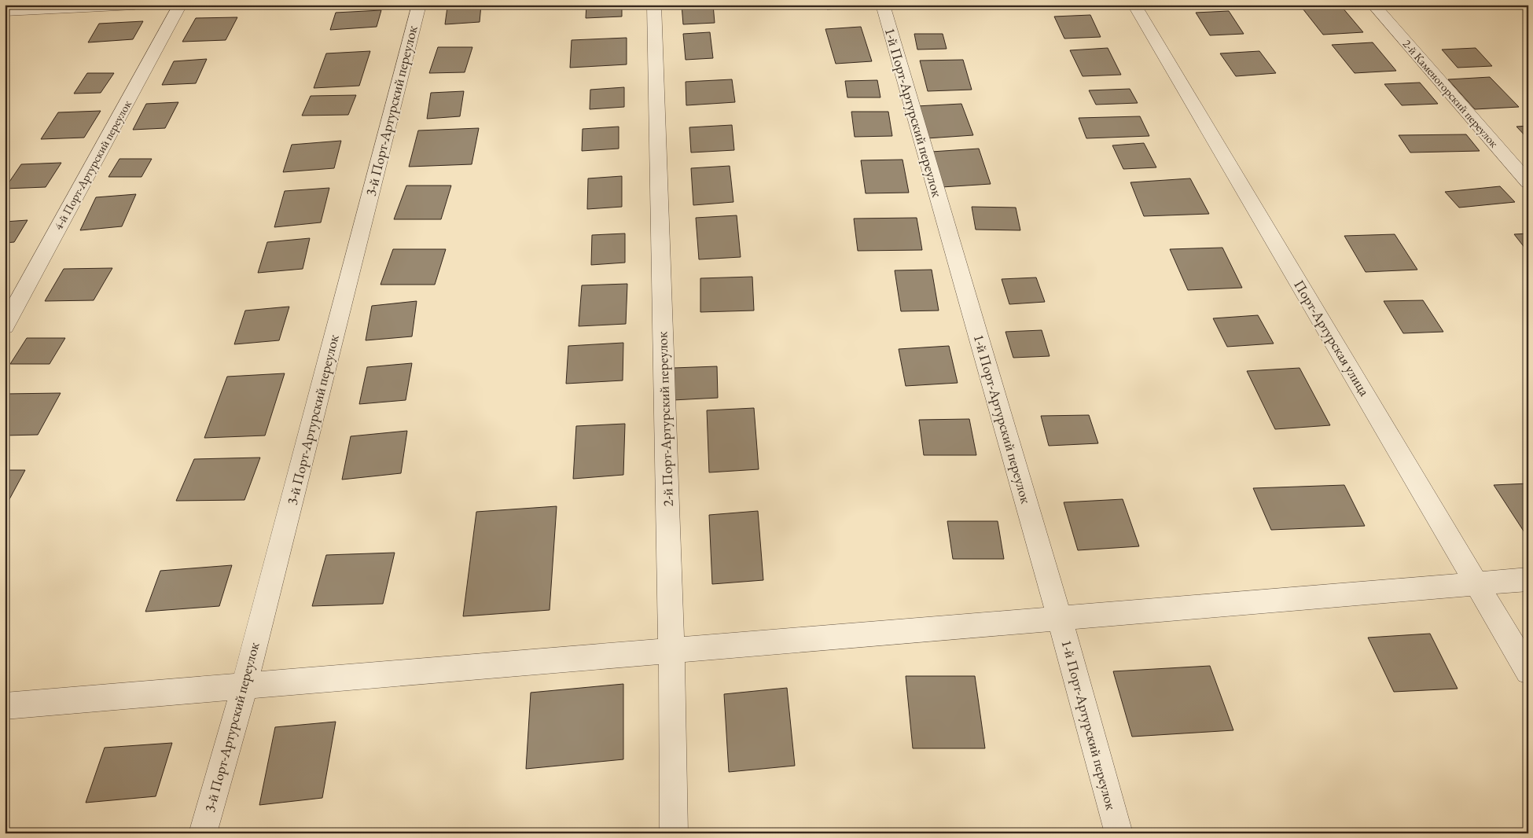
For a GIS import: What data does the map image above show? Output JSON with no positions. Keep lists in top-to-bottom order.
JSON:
{
  "streets": {
    "street": [
      "2-й Каменогорский переулок",
      "3-й Порт-Артурский переулок",
      "1-й Порт-Артурский переулок",
      "4-й Порт-Артурский переулок",
      "Порт-Артурская улица",
      "2-й Порт-Артурский переулок"
    ]
  }
}
